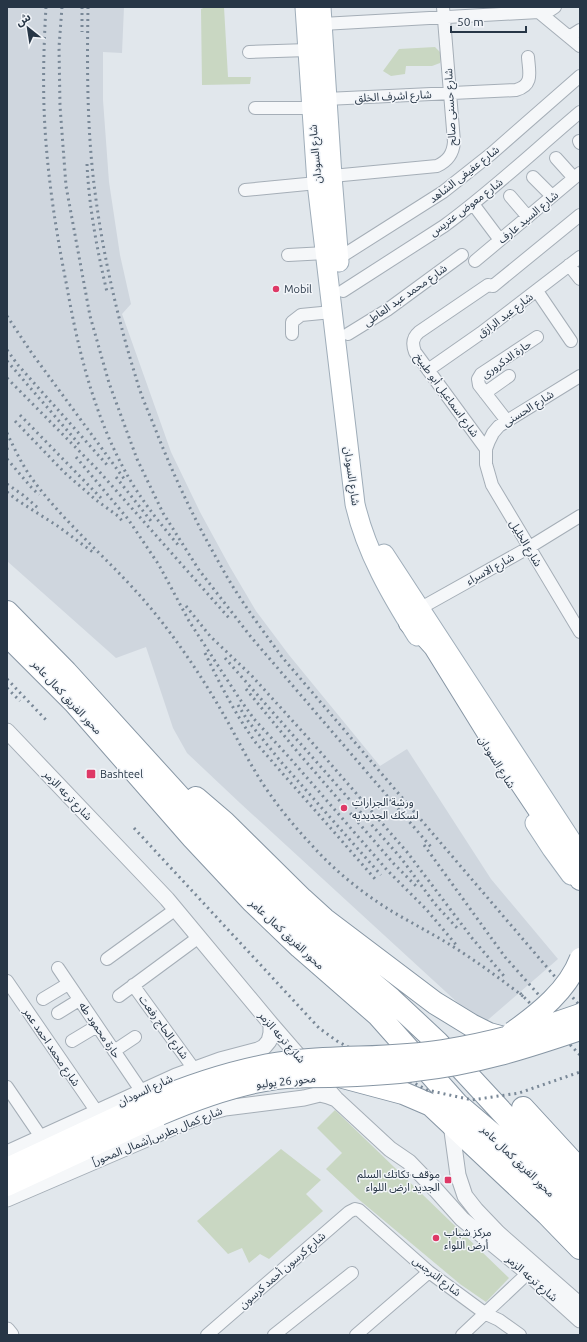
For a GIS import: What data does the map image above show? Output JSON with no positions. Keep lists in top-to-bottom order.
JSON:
{
  "streets": {
    "highway": ["محور الفريق كمال عامر", "محور 26 يوليو"],
    "main road": ["شارع السودان"],
    "street": [
      "شارع اشرف الخلق",
      "شارع حسنى صالح",
      "شارع عفيفى الشاهد",
      "شارع معوض عتريس",
      "شارع السيد عارف",
      "شارع محمد عبد العاطى",
      "شارع عبد الرازق",
      "حارة الدكرورى",
      "شارع اسماعيل أبو طبيخ",
      "شارع الحسنى",
      "شارع الخليل",
      "شارع الاسراء",
      "شارع ترعه الزمر",
      "شارع الحاج رفعت",
      "حارة محمود طه",
      "شارع محمد احمد عمر",
      "شارع كمال بطرس[شمال المحور]",
      "شارع كرسون أحمد كرسون",
      "شارع النرجس"
    ]
  },
  "crossings": [
    ["شارع اشرف الخلق", "شارع حسنى صالح"],
    ["شارع اشرف الخلق", "شارع السودان"],
    ["شارع حسنى صالح", "شارع السودان"],
    ["شارع السودان", "شارع عفيفى الشاهد"],
    ["شارع السودان", "شارع معوض عتريس"],
    ["شارع السودان", "شارع محمد عبد العاطى"],
    ["شارع السودان", "شارع الاسراء"],
    ["شارع السودان", "شارع الحاج رفعت"],
    ["شارع السودان", "حارة محمود طه"],
    ["شارع السودان", "شارع محمد احمد عمر"],
    ["شارع السودان", "محور 26 يوليو"],
    ["شارع عبد الرازق", "شارع اسماعيل أبو طبيخ"],
    ["حارة الدكرورى", "شارع الحسنى"],
    ["شارع اسماعيل أبو طبيخ", "شارع الحسنى"],
    ["شارع اسماعيل أبو طبيخ", "شارع الخليل"],
    ["شارع الحسنى", "شارع الخليل"],
    ["شارع الخليل", "شارع الاسراء"],
    ["شارع ترعه الزمر", "شارع كمال بطرس[شمال المحور]"],
    ["حارة محمود طه", "محور 26 يوليو"],
    ["شارع كرسون أحمد كرسون", "شارع النرجس"]
  ],
  "places": {
    "other": ["Mobil", "ورشة الجرارات لسكك الحديديه", "مركز شباب أرض اللواء"],
    "transit": ["Bashteel", "موقف تكاتك السلم الجديد ارض اللواء"]
  },
  "scale_bar": "50 m",
  "north": "top left"
}
